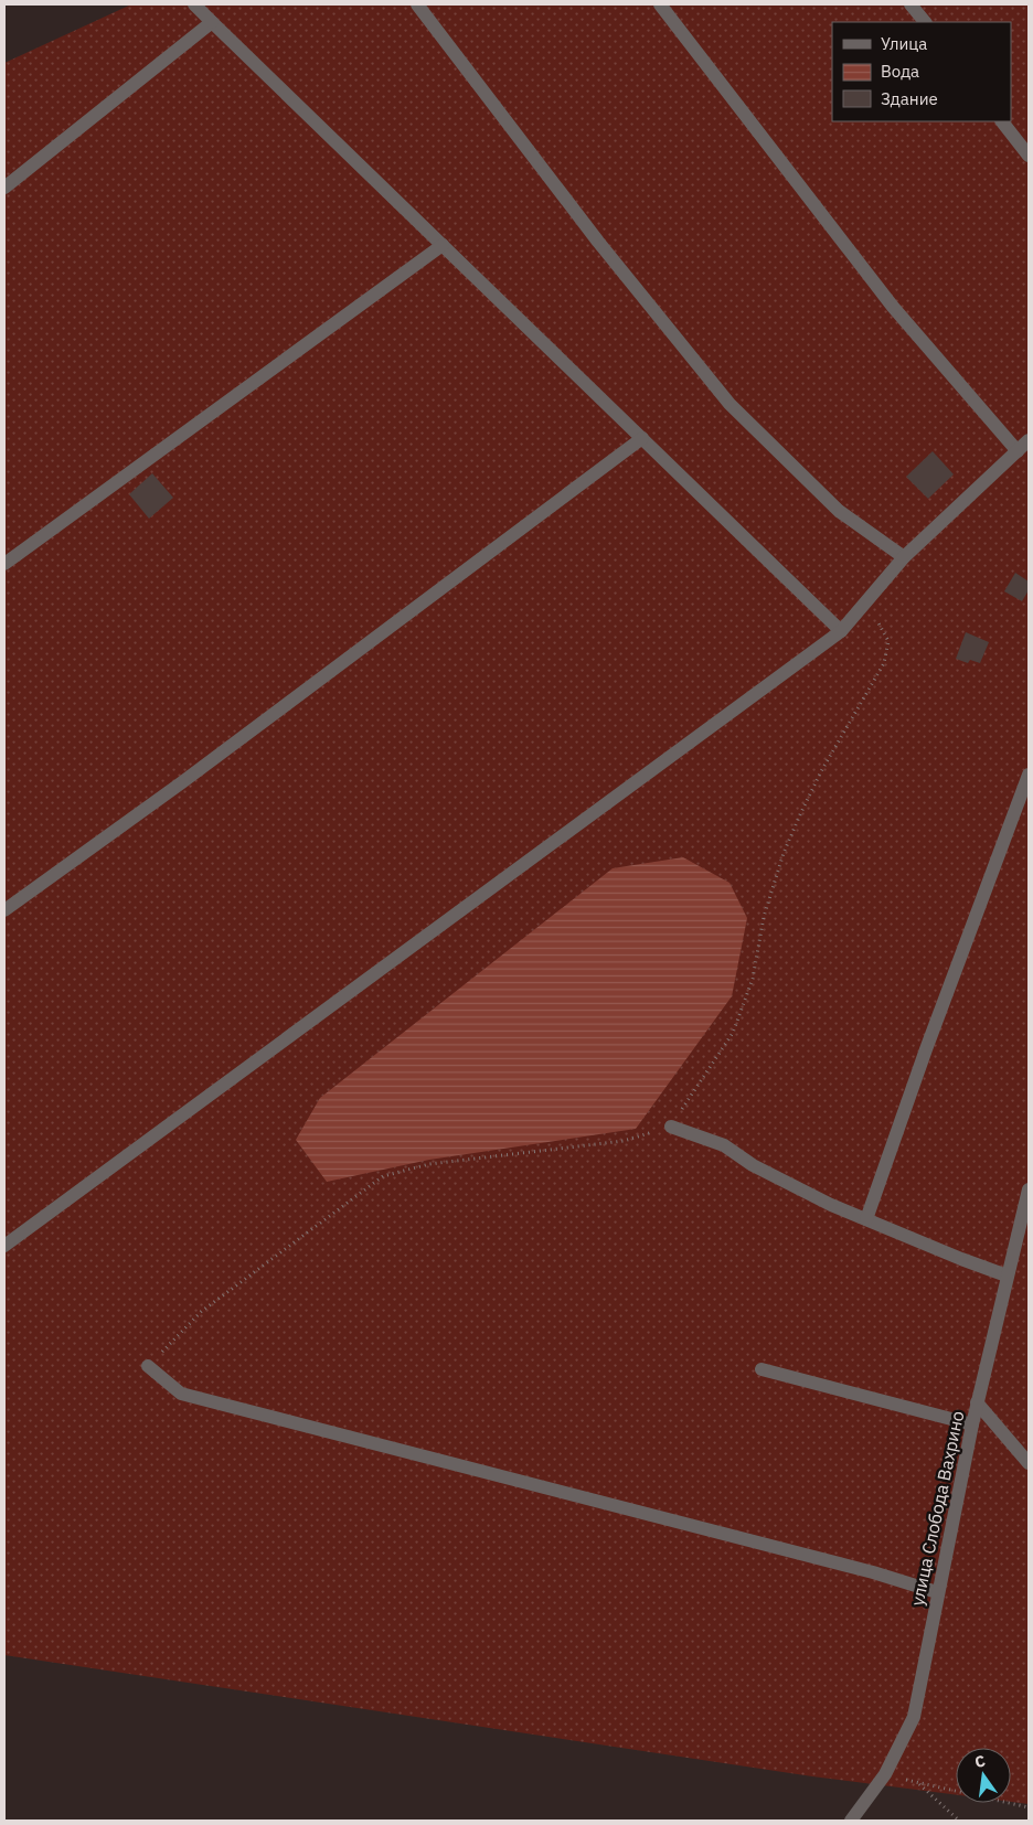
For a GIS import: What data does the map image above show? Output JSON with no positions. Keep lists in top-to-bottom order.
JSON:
{
  "streets": {
    "street": ["улица Слобода Вахрино"]
  },
  "legend": ["Улица", "Вода", "Здание"],
  "north": "top"
}
